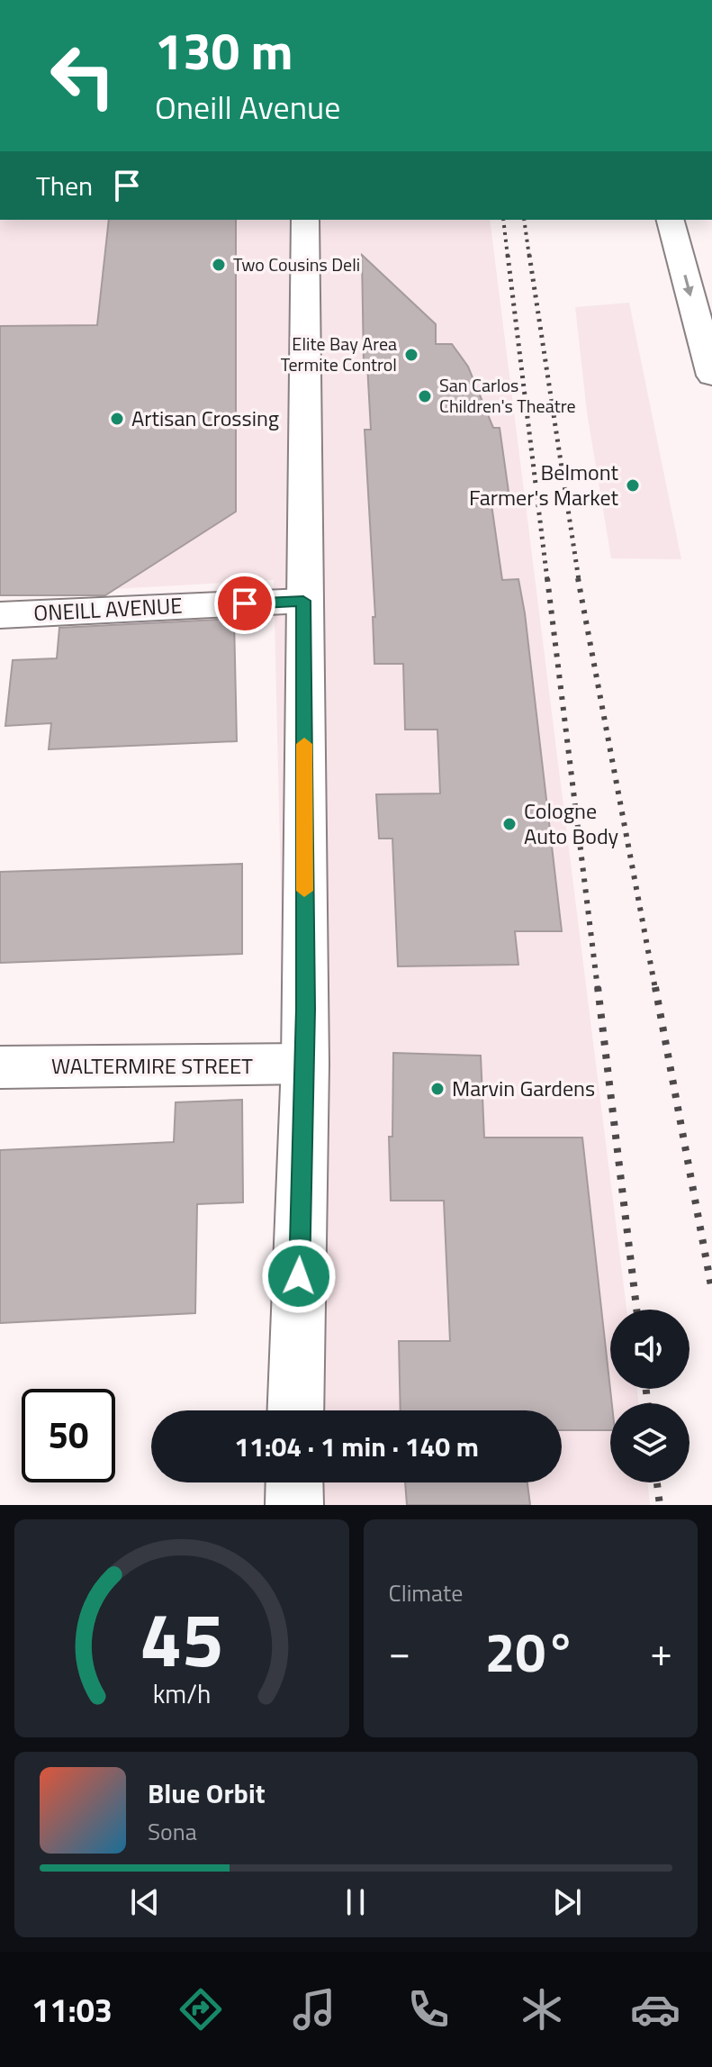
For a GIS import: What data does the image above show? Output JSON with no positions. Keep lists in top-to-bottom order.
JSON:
{
  "streets": {
    "main road": ["ONEILL AVENUE", "WALTERMIRE STREET"]
  },
  "places": [
    "Two Cousins Deli",
    "Elite Bay Area Termite Control",
    "San Carlos Children's Theatre",
    "Artisan Crossing",
    "Belmont Farmer's Market",
    "Cologne Auto Body",
    "Marvin Gardens"
  ],
  "page": {
    "turn": ["130 m", "Oneill Avenue"],
    "then": "Then",
    "limit": "50",
    "trip": "11:04 · 1 min · 140 m",
    "tile": "Climate",
    "heat": ["−", "20°", "+"],
    "song": ["Blue Orbit", "Sona"],
    "tabs": "11:03",
    "gauge": ["45", "km/h"]
  }
}
